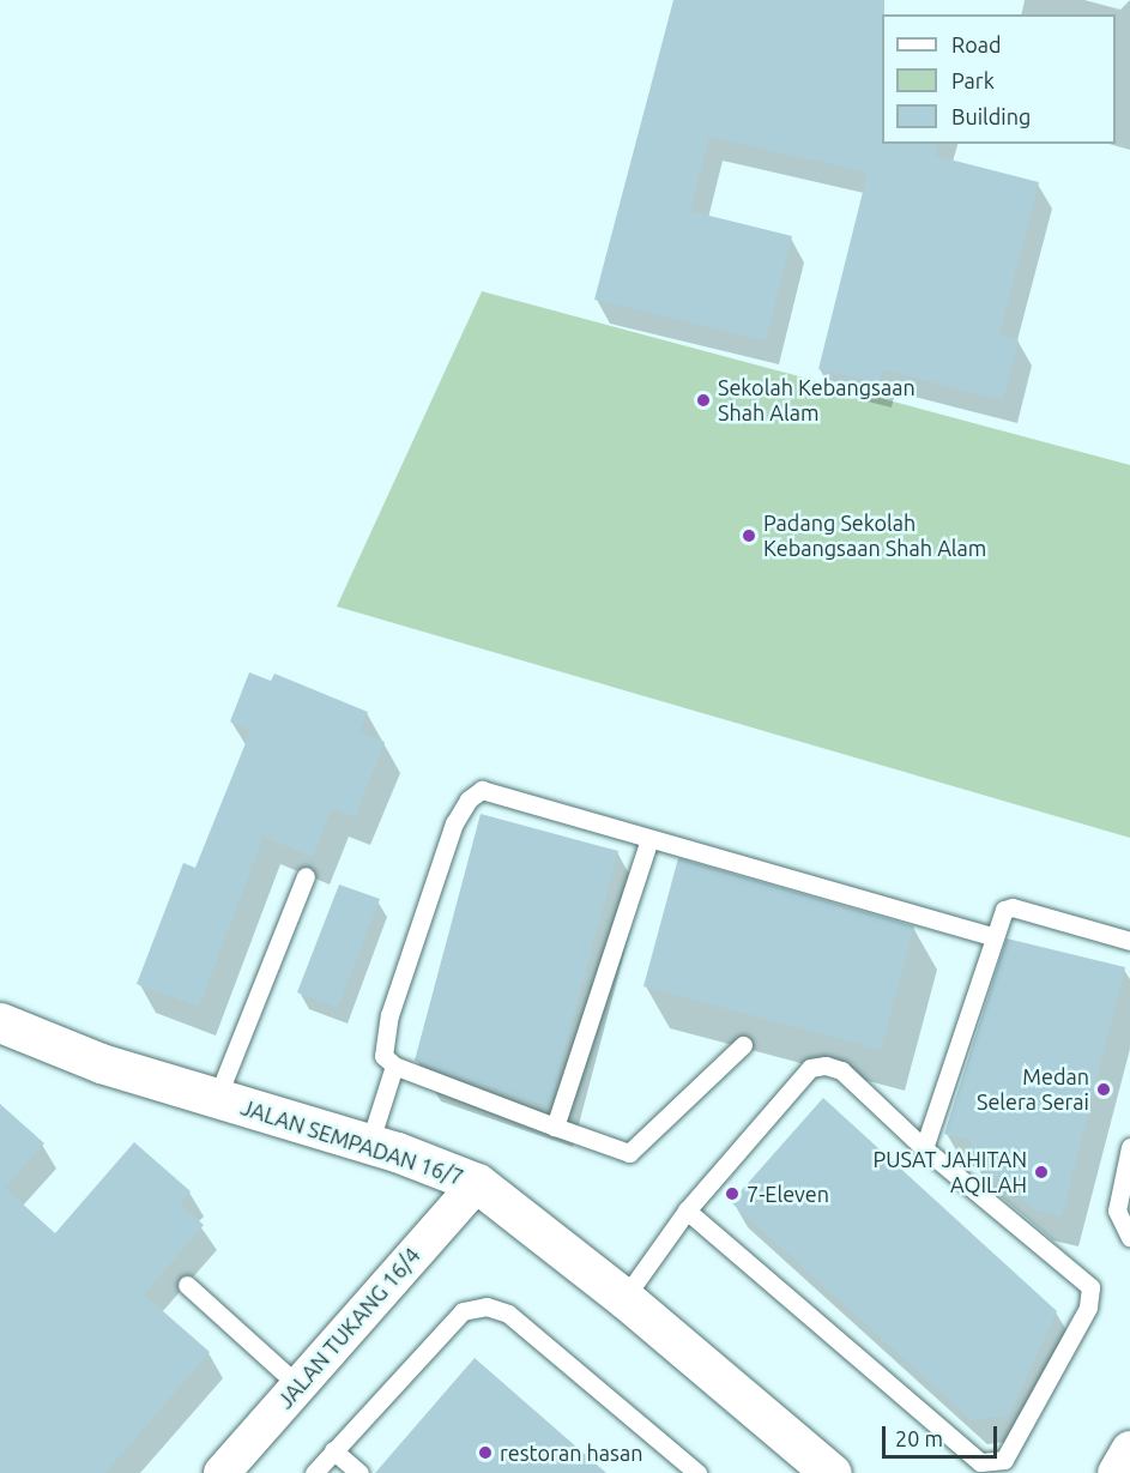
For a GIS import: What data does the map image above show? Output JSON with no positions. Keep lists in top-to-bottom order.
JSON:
{
  "streets": {
    "street": ["JALAN SEMPADAN 16/7", "JALAN TUKANG 16/4"]
  },
  "crossings": [
    ["JALAN SEMPADAN 16/7", "JALAN TUKANG 16/4"]
  ],
  "places": [
    "Sekolah Kebangsaan Shah Alam",
    "Padang Sekolah Kebangsaan Shah Alam",
    "Medan Selera Serai",
    "PUSAT JAHITAN AQILAH",
    "7-Eleven",
    "restoran hasan"
  ],
  "legend": ["Road", "Park", "Building"],
  "scale_bar": "20 m"
}
